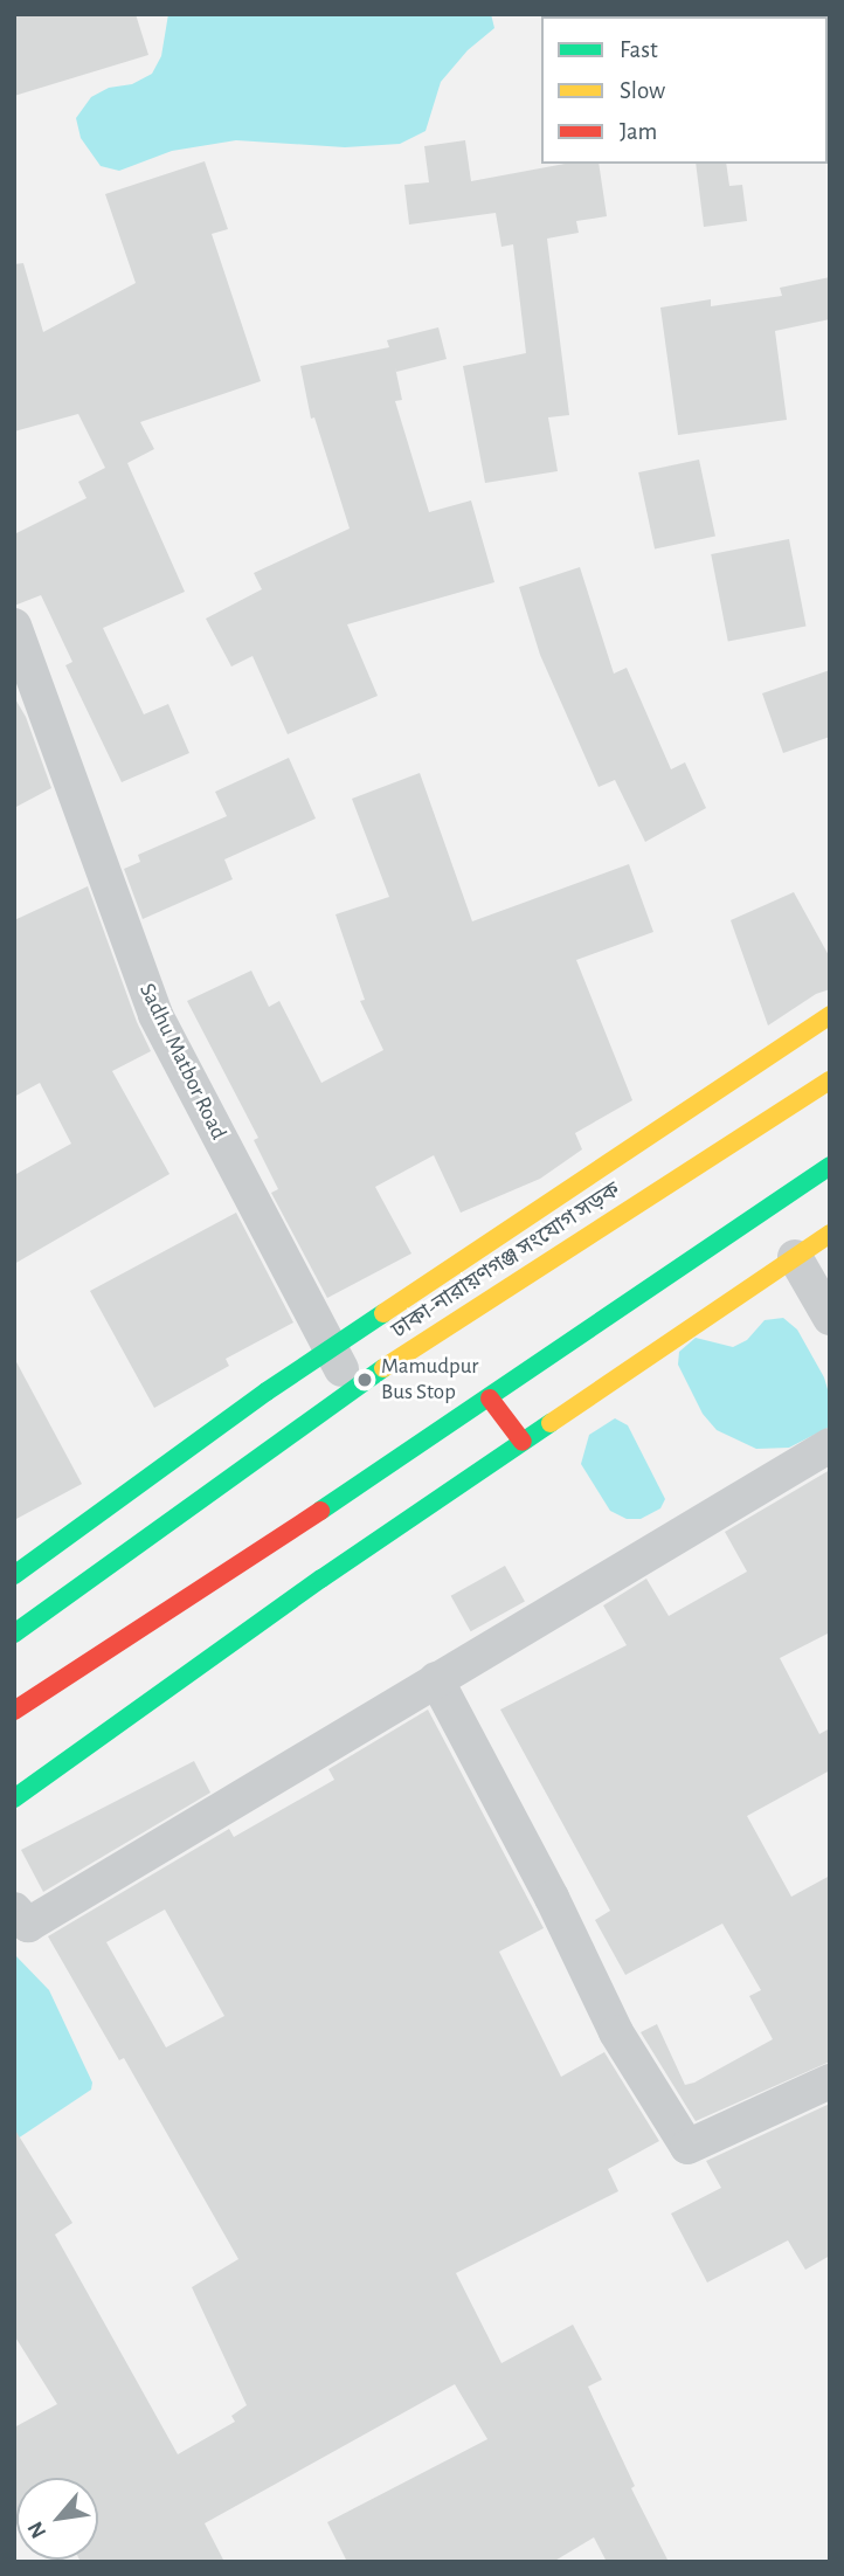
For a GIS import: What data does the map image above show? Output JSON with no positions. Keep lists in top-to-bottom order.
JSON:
{
  "streets": {
    "main road": ["ঢাকা-নারায়ণগঞ্জ সংযোগ সড়ক"],
    "street": ["Sadhu Matbor Road"]
  },
  "crossings": [
    ["Sadhu Matbor Road", "ঢাকা-নারায়ণগঞ্জ সংযোগ সড়ক"]
  ],
  "places": ["Mamudpur Bus Stop"],
  "legend": ["Fast", "Slow", "Jam"],
  "north": "bottom left"
}
